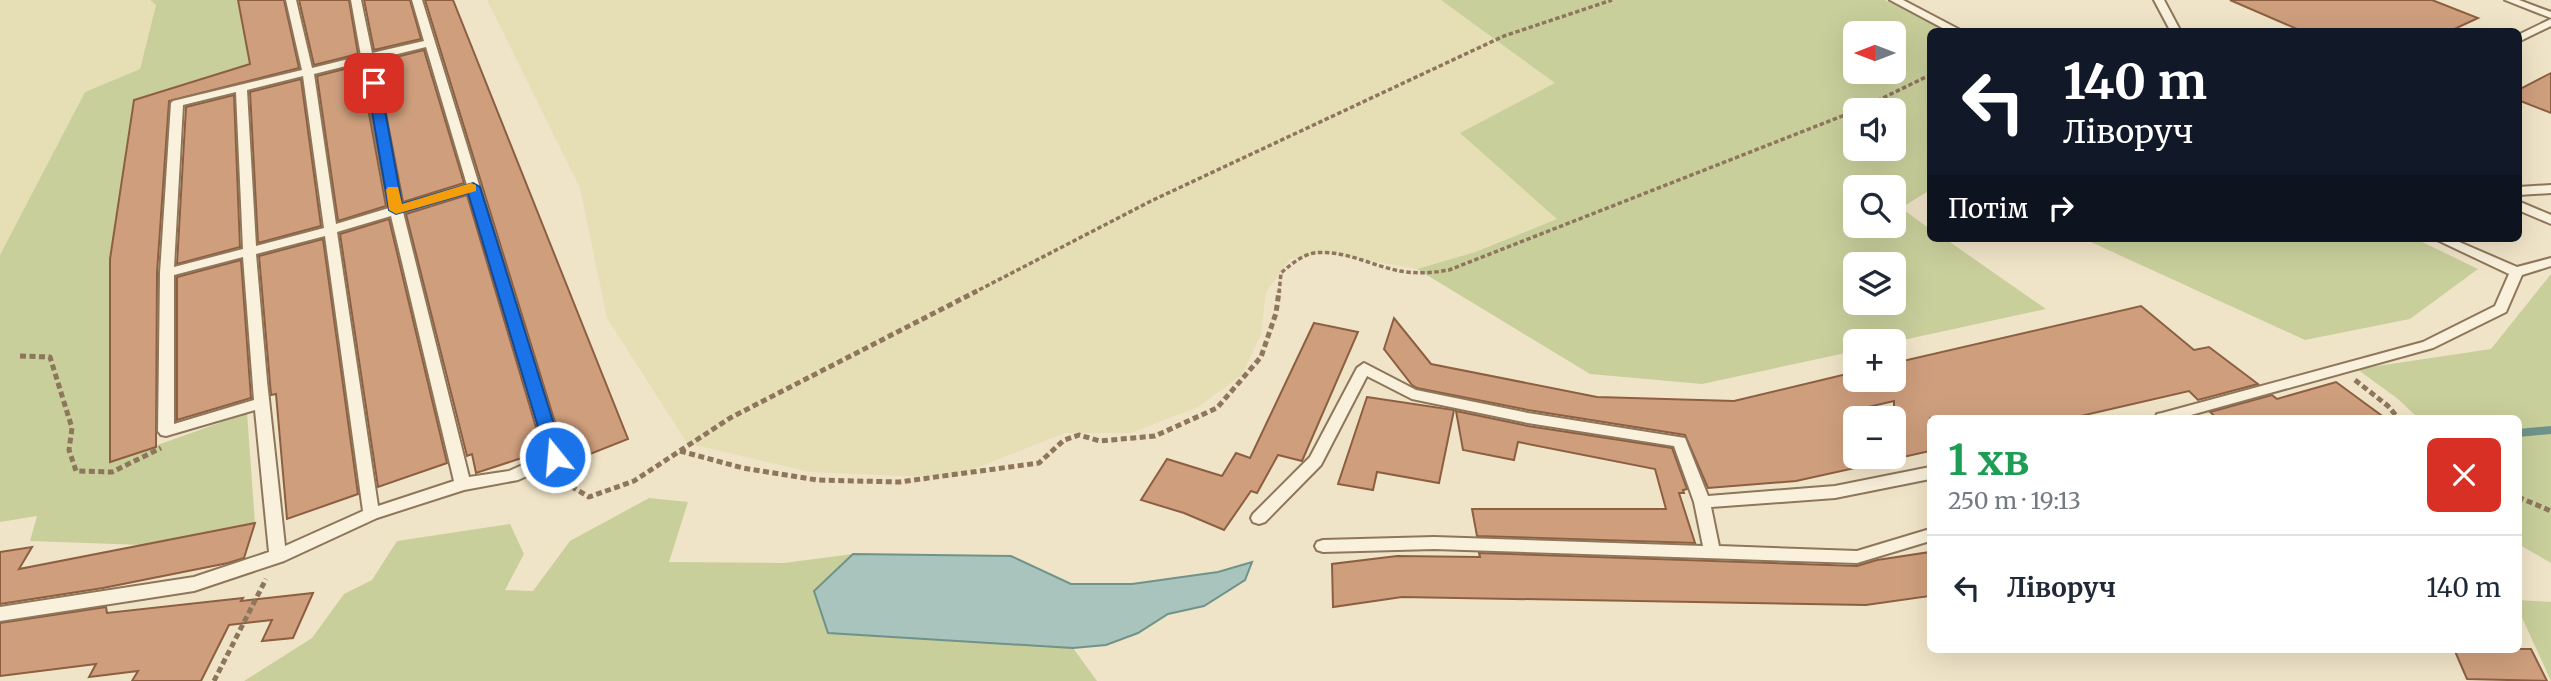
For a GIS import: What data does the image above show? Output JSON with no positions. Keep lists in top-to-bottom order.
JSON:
{
  "north": "left",
  "page": {
    "map_buttons": ["+", "−"],
    "turn": ["140 m", "Ліворуч"],
    "then": "Потім",
    "heading": ["1 хв", "250 m · 19:13"],
    "list": [
      {
        "name": "Ліворуч",
        "value": "140 m"
      }
    ]
  }
}
